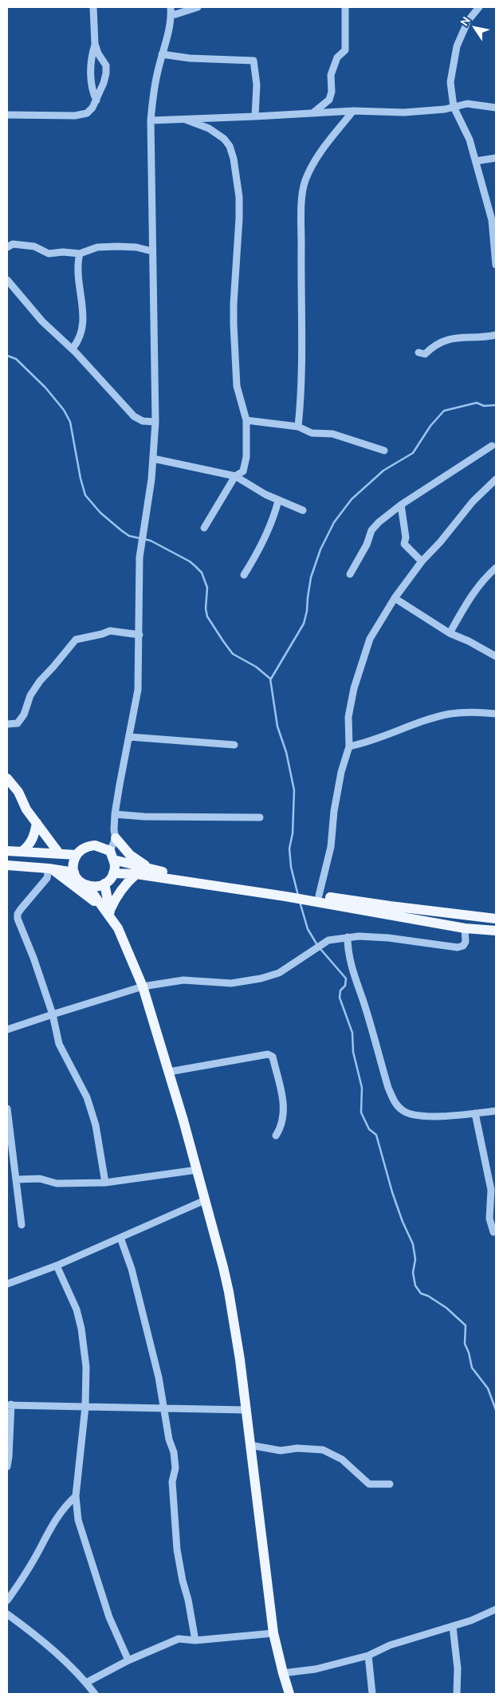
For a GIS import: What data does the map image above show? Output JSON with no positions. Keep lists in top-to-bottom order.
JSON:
{
  "north": "top left"
}
